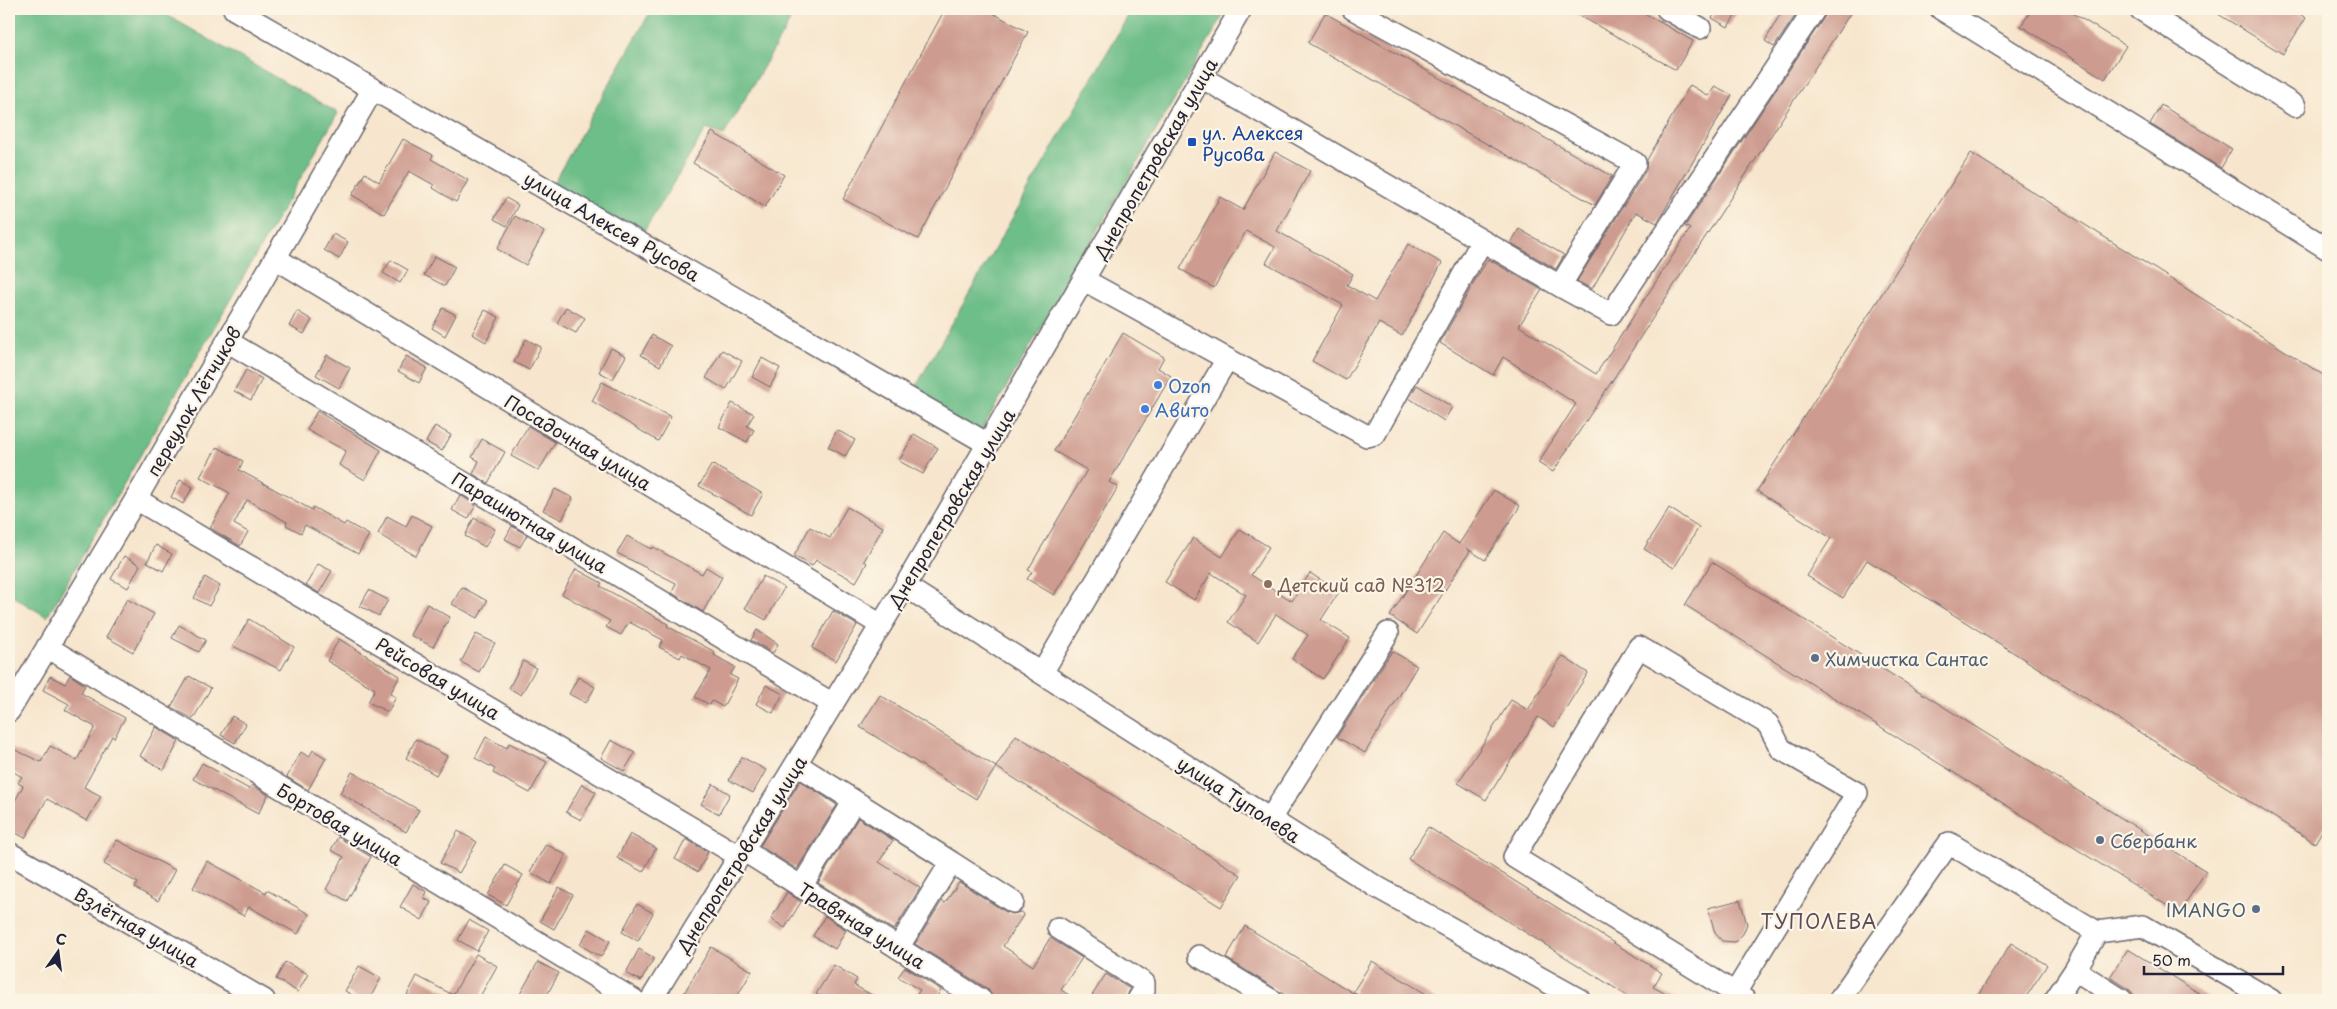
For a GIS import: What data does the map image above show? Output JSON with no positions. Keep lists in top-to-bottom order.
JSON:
{
  "streets": {
    "street": [
      "Днепропетровская улица",
      "улица Алексея Русова",
      "переулок Лётчиков",
      "Посадочная улица",
      "Парашютная улица",
      "Рейсовая улица",
      "улица Туполева",
      "Бортовая улица",
      "Травяная улица",
      "Взлётная улица"
    ]
  },
  "crossings": [
    ["Днепропетровская улица", "улица Алексея Русова"],
    ["Днепропетровская улица", "Посадочная улица"],
    ["Днепропетровская улица", "Парашютная улица"],
    ["Днепропетровская улица", "Рейсовая улица"],
    ["Днепропетровская улица", "улица Туполева"],
    ["Днепропетровская улица", "Травяная улица"],
    ["улица Алексея Русова", "переулок Лётчиков"],
    ["переулок Лётчиков", "Посадочная улица"],
    ["переулок Лётчиков", "Парашютная улица"],
    ["переулок Лётчиков", "Рейсовая улица"],
    ["переулок Лётчиков", "Бортовая улица"],
    ["Рейсовая улица", "Травяная улица"]
  ],
  "districts": ["ТУПОЛЕВА"],
  "places": {
    "transit": ["ул. Алексея Русова"],
    "other": [
      "Ozon",
      "Авито",
      "Детский сад №312",
      "Химчистка Сантас",
      "Сбербанк",
      "IMANGO"
    ]
  },
  "scale_bar": "50 m",
  "north": "top"
}
